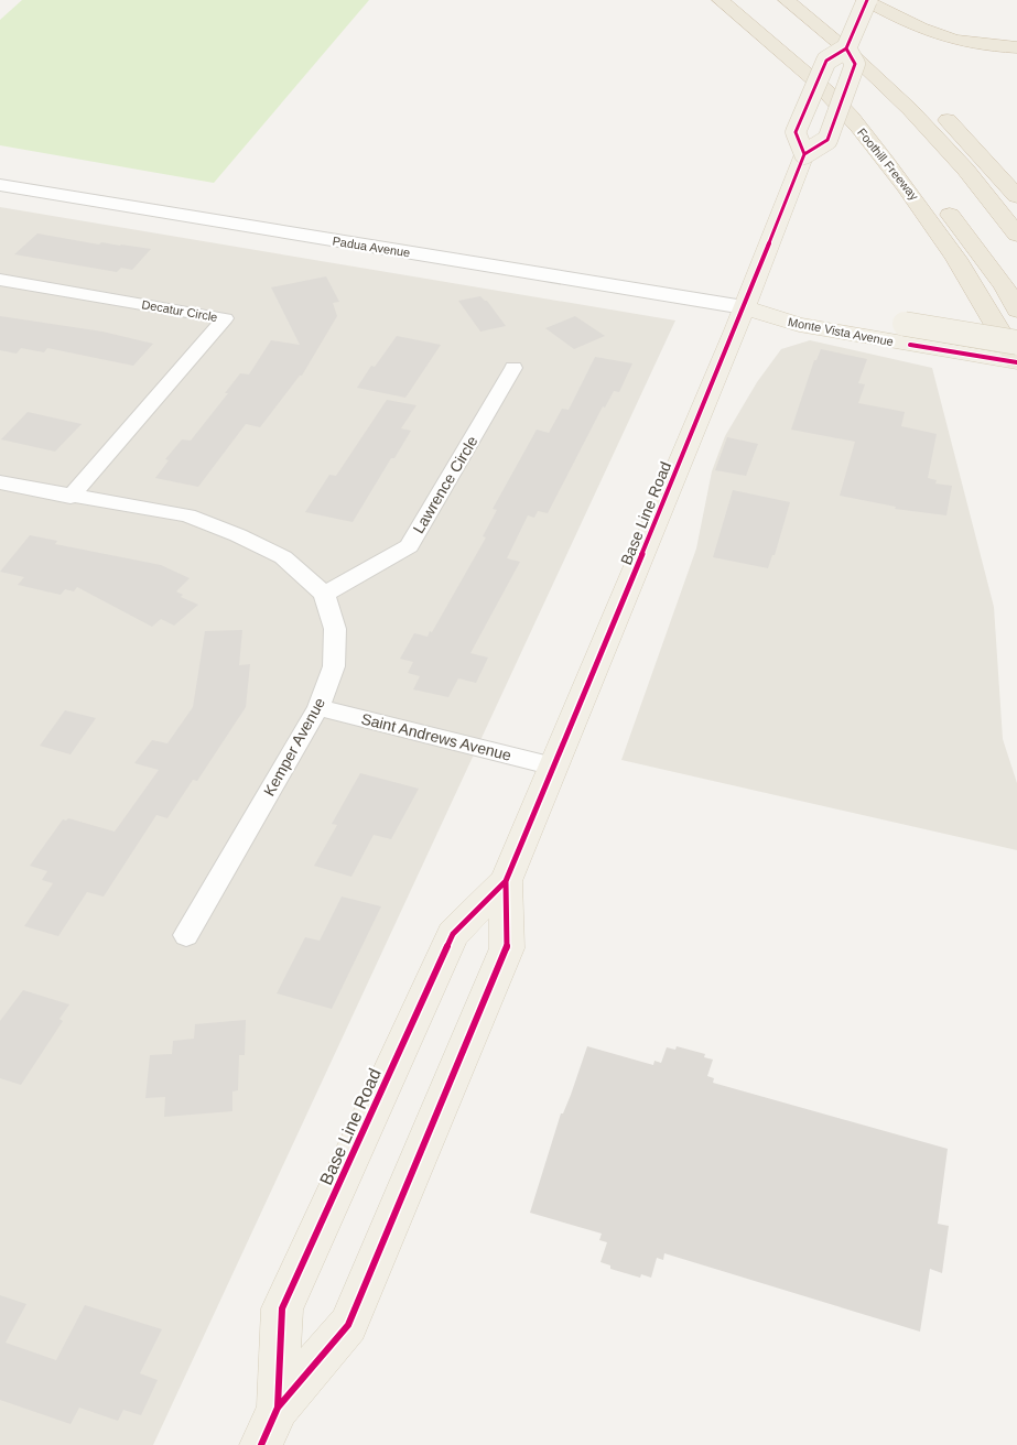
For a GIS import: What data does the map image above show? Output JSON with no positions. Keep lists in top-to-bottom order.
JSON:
{
  "streets": {
    "highway": ["Foothill Freeway"],
    "main road": ["Monte Vista Avenue", "Base Line Road"],
    "street": [
      "Padua Avenue",
      "Decatur Circle",
      "Lawrence Circle",
      "Saint Andrews Avenue",
      "Kemper Avenue"
    ]
  },
  "crossings": [
    ["Foothill Freeway", "Monte Vista Avenue"],
    ["Padua Avenue", "Monte Vista Avenue"],
    ["Padua Avenue", "Base Line Road"],
    ["Monte Vista Avenue", "Base Line Road"],
    ["Lawrence Circle", "Kemper Avenue"],
    ["Base Line Road", "Saint Andrews Avenue"],
    ["Saint Andrews Avenue", "Kemper Avenue"]
  ]
}
